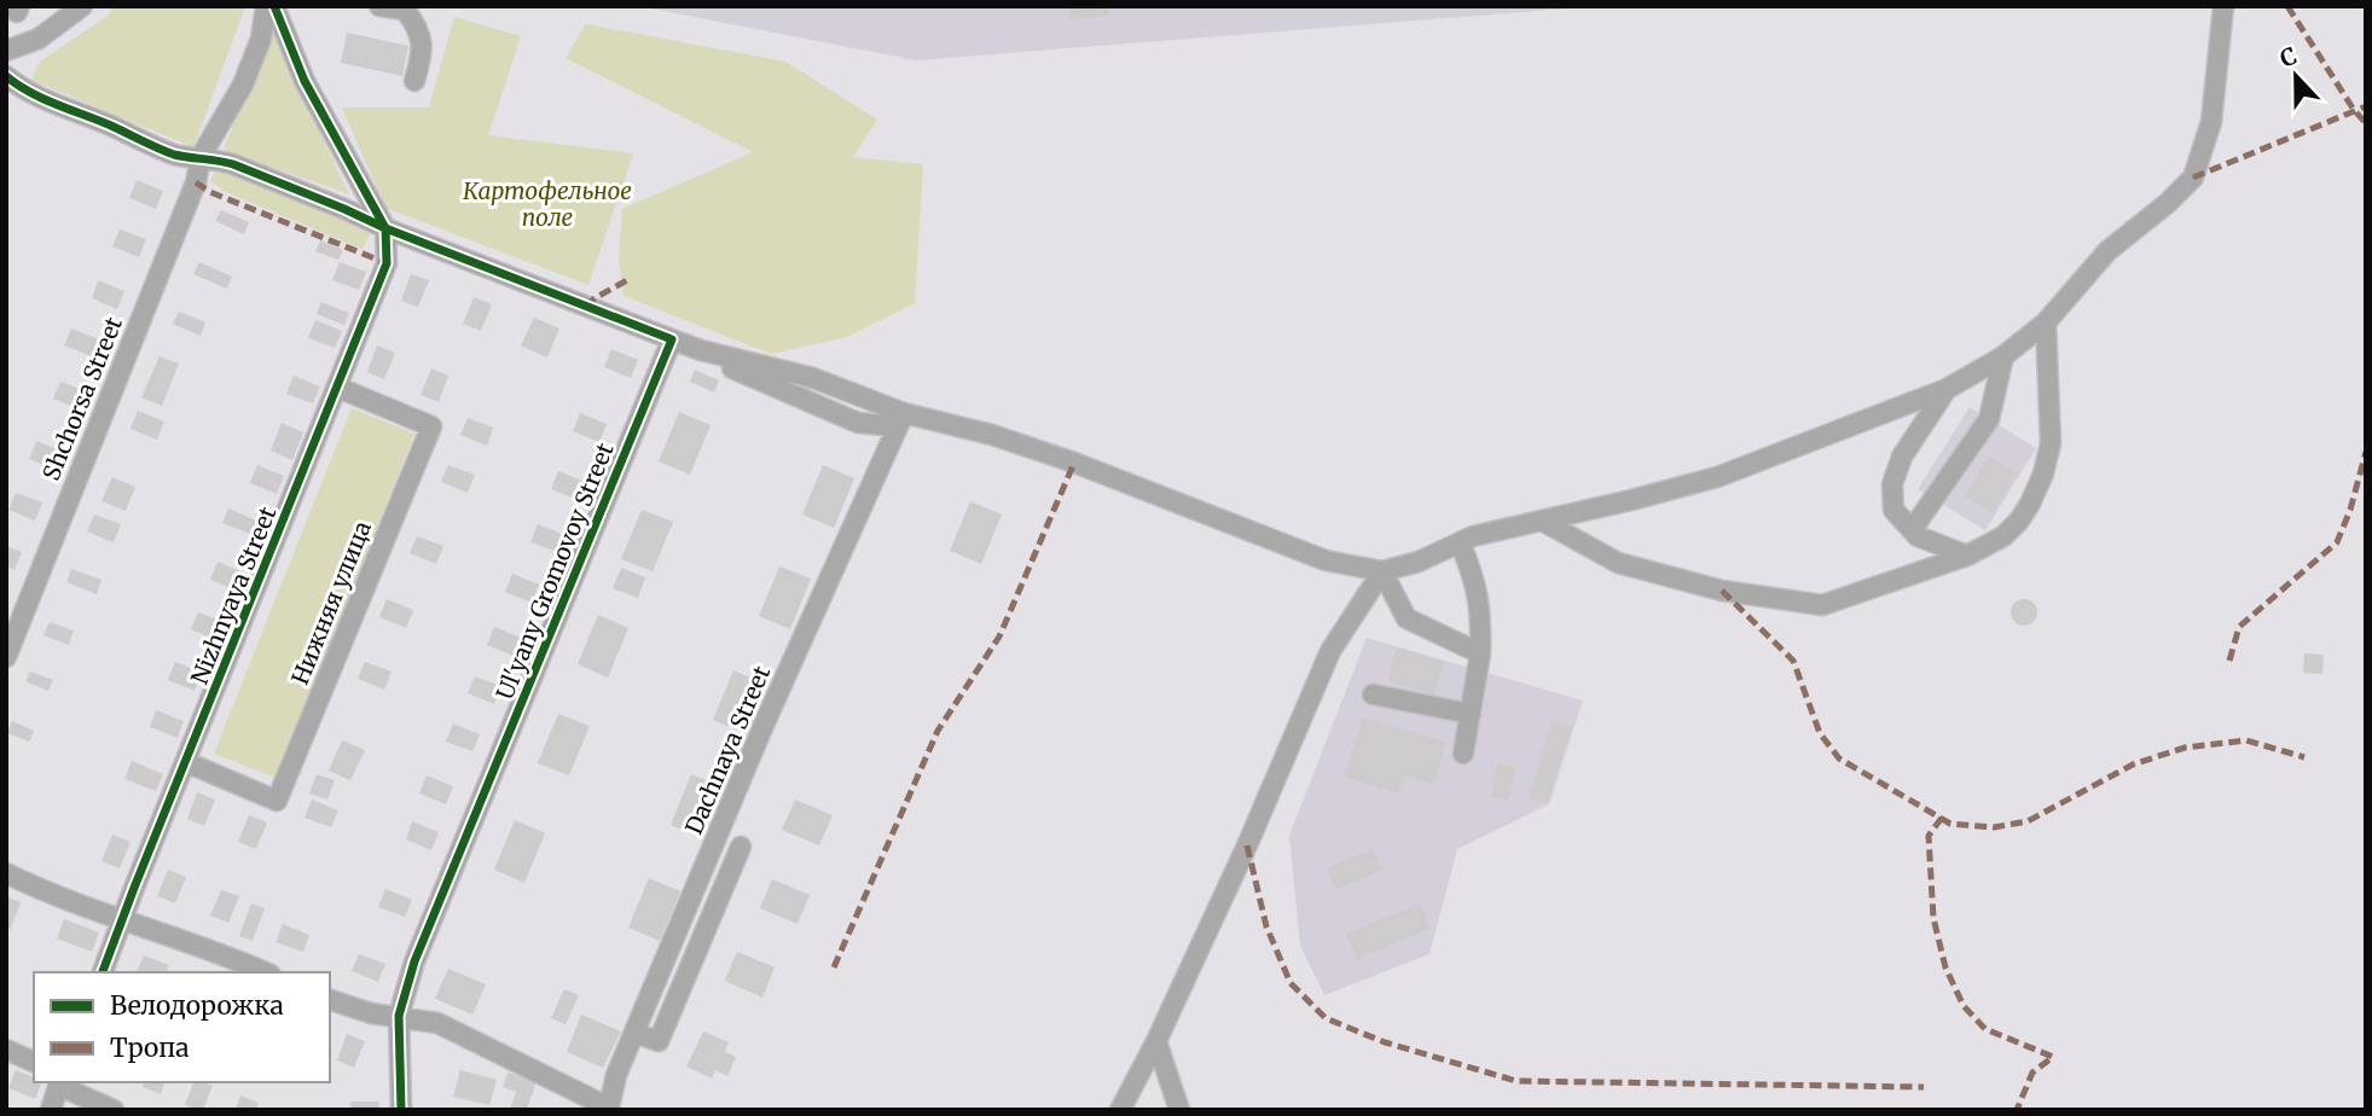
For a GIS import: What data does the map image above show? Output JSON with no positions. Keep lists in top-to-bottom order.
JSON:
{
  "streets": {
    "street": [
      "Shchorsa Street",
      "Ul'yany Gromovoy Street",
      "Nizhnyaya Street",
      "Нижняя улица",
      "Dachnaya Street"
    ]
  },
  "crossings": [
    ["Nizhnyaya Street", "Нижняя улица"]
  ],
  "parks": ["Картофельное поле"],
  "legend": ["Велодорожка", "Тропа"],
  "north": "top"
}
